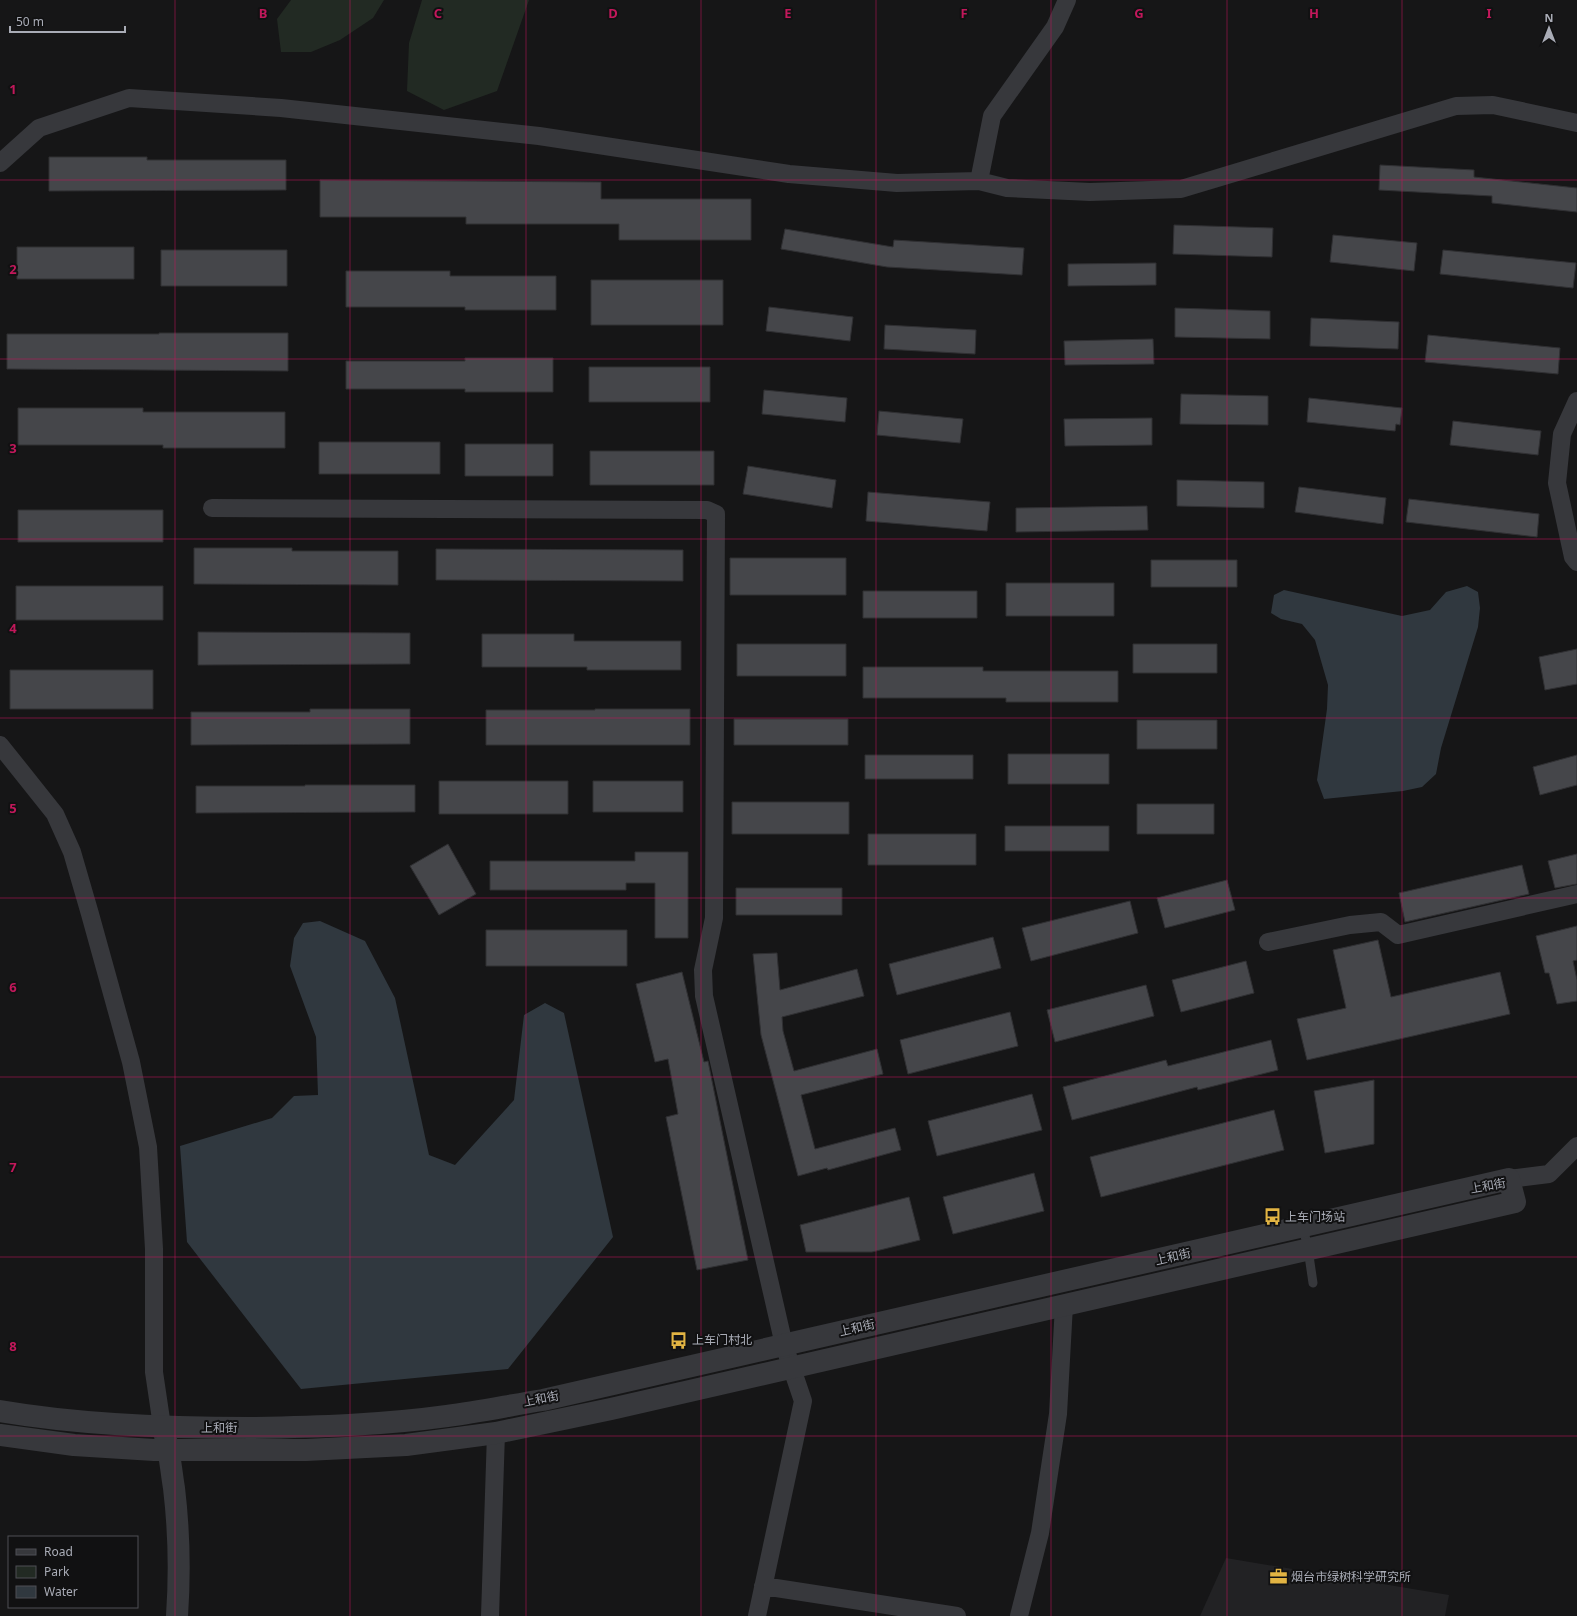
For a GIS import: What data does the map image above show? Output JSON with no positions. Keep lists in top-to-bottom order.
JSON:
{
  "streets": {
    "street": ["上和街"]
  },
  "places": {
    "bus stop": ["上车门场站", "上车门村北"],
    "office": ["烟台市绿树科学研究所"]
  },
  "legend": ["Road", "Park", "Water"],
  "scale_bar": "50 m",
  "north": "top",
  "grid": {
    "columns": [
      "B",
      "C",
      "D",
      "E",
      "F",
      "G",
      "H",
      "I"
    ],
    "rows": [
      "1",
      "2",
      "3",
      "4",
      "5",
      "6",
      "7",
      "8"
    ]
  }
}
